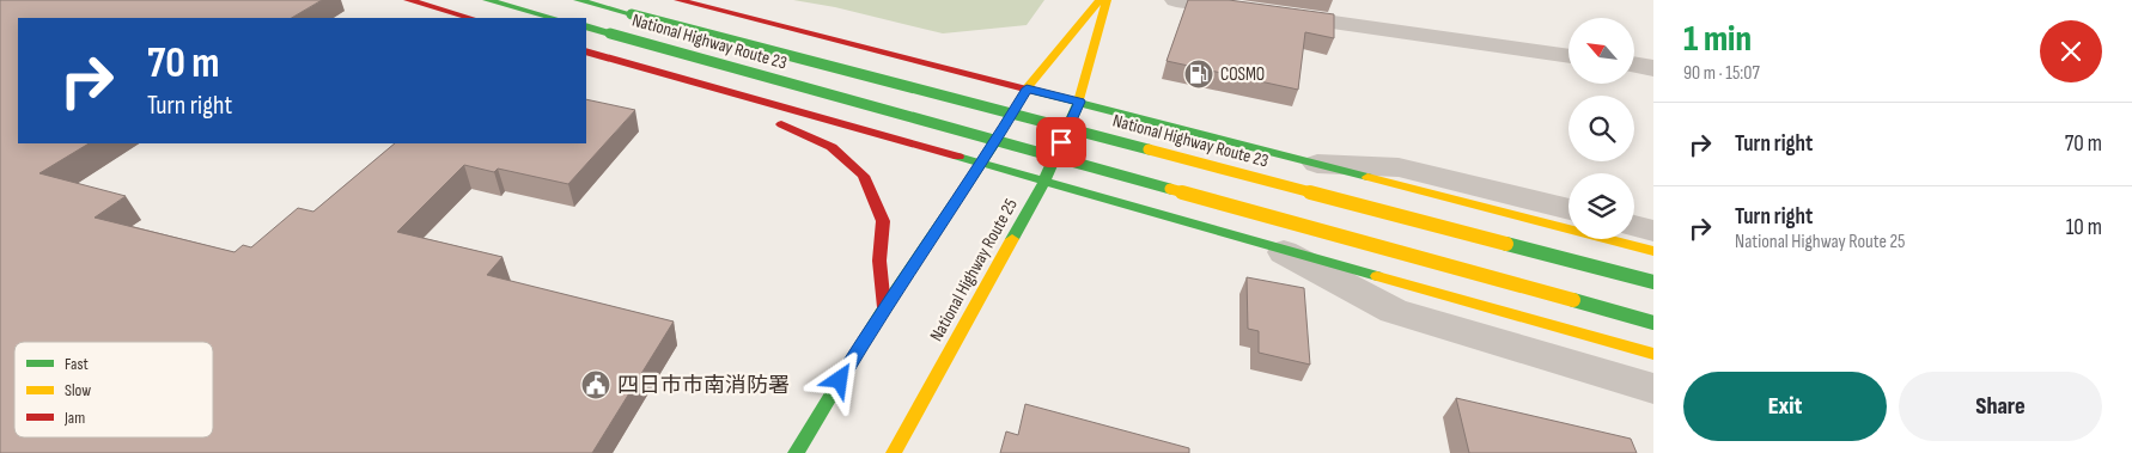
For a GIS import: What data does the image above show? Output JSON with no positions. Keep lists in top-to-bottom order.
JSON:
{
  "streets": {
    "main road": ["National Highway Route 23", "National Highway Route 25"]
  },
  "places": {
    "fuel station": ["COSMO"],
    "public building": ["四日市市南消防署"]
  },
  "legend": ["Fast", "Slow", "Jam"],
  "north": "top left",
  "page": {
    "heading": ["1 min", "90 m · 15:07"],
    "turn": ["70 m", "Turn right"],
    "list": [
      {
        "name": "Turn right",
        "value": "70 m"
      },
      {
        "name": "Turn right",
        "note": "National Highway Route 25",
        "value": "10 m"
      }
    ],
    "buttons": ["Exit", "Share"]
  }
}
